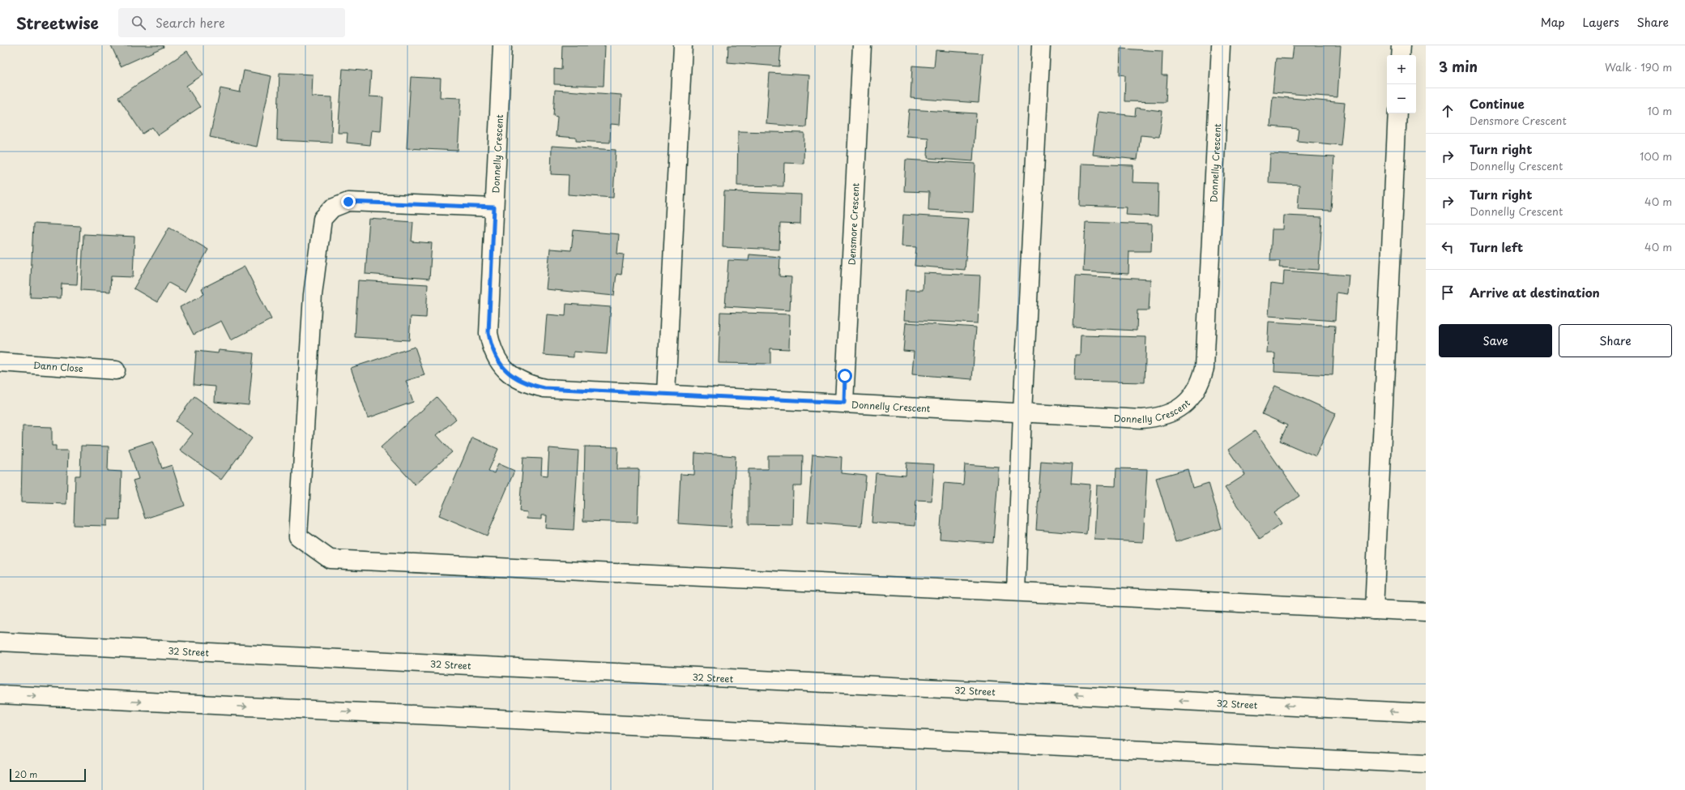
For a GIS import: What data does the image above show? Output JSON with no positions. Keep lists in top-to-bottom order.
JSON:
{
  "streets": {
    "street": [
      "Donnelly Crescent",
      "Densmore Crescent",
      "Dann Close",
      "32 Street"
    ]
  },
  "crossings": [
    ["Donnelly Crescent", "Densmore Crescent"]
  ],
  "scale_bar": "20 m",
  "page": {
    "header": "Streetwise",
    "search": "Search here",
    "nav": ["Map", "Layers", "Share"],
    "heading": ["3 min", "Walk · 190 m"],
    "map_buttons": ["+", "−"],
    "list": [
      ["Continue", "Densmore Crescent", "10 m"],
      ["Turn right", "Donnelly Crescent", "100 m"],
      ["Turn right", "Donnelly Crescent", "40 m"],
      ["Turn left", "40 m"],
      "Arrive at destination"
    ],
    "buttons": ["Save", "Share"],
    "scale": "20 m"
  }
}
